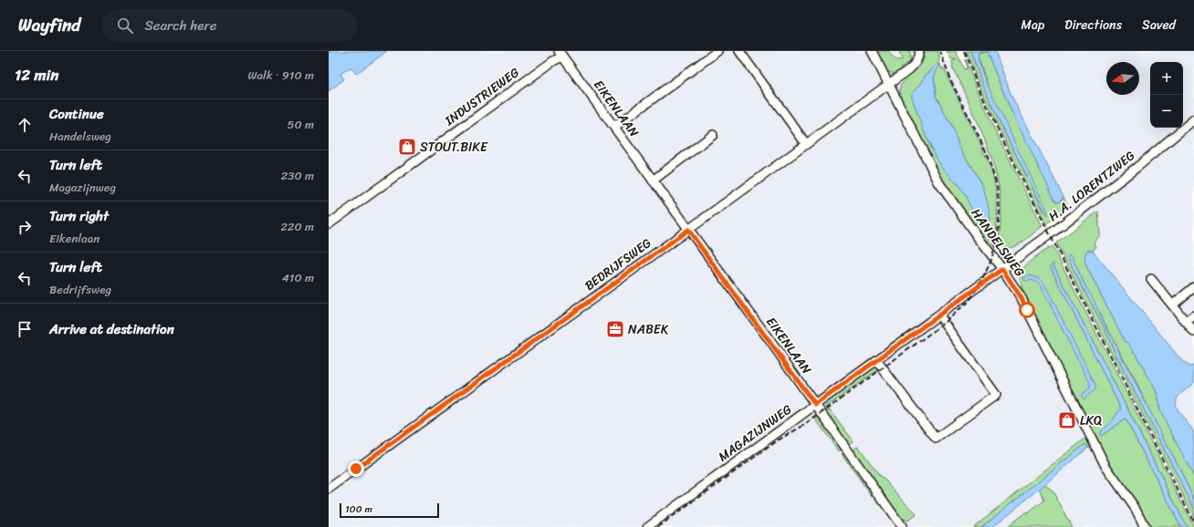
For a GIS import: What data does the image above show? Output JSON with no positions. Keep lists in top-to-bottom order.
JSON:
{
  "streets": {
    "street": [
      "INDUSTRIEWEG",
      "EIKENLAAN",
      "H.A. LORENTZWEG",
      "HANDELSWEG",
      "BEDRIJFSWEG",
      "MAGAZIJNWEG"
    ]
  },
  "crossings": [
    ["INDUSTRIEWEG", "EIKENLAAN"],
    ["EIKENLAAN", "BEDRIJFSWEG"],
    ["EIKENLAAN", "MAGAZIJNWEG"],
    ["H.A. LORENTZWEG", "HANDELSWEG"],
    ["H.A. LORENTZWEG", "MAGAZIJNWEG"],
    ["HANDELSWEG", "BEDRIJFSWEG"],
    ["HANDELSWEG", "MAGAZIJNWEG"]
  ],
  "places": {
    "shop": ["STOUT.BIKE", "LKQ"],
    "office": ["NABEK"]
  },
  "scale_bar": "100 m",
  "north": "left",
  "page": {
    "header": "Wayfind",
    "search": "Search here",
    "nav": ["Map", "Directions", "Saved"],
    "heading": ["12 min", "Walk · 910 m"],
    "map_buttons": ["+", "−"],
    "list": [
      ["Continue", "Handelsweg", "50 m"],
      ["Turn left", "Magazijnweg", "230 m"],
      ["Turn right", "Eikenlaan", "220 m"],
      ["Turn left", "Bedrijfsweg", "410 m"],
      "Arrive at destination"
    ],
    "scale": "100 m"
  }
}
